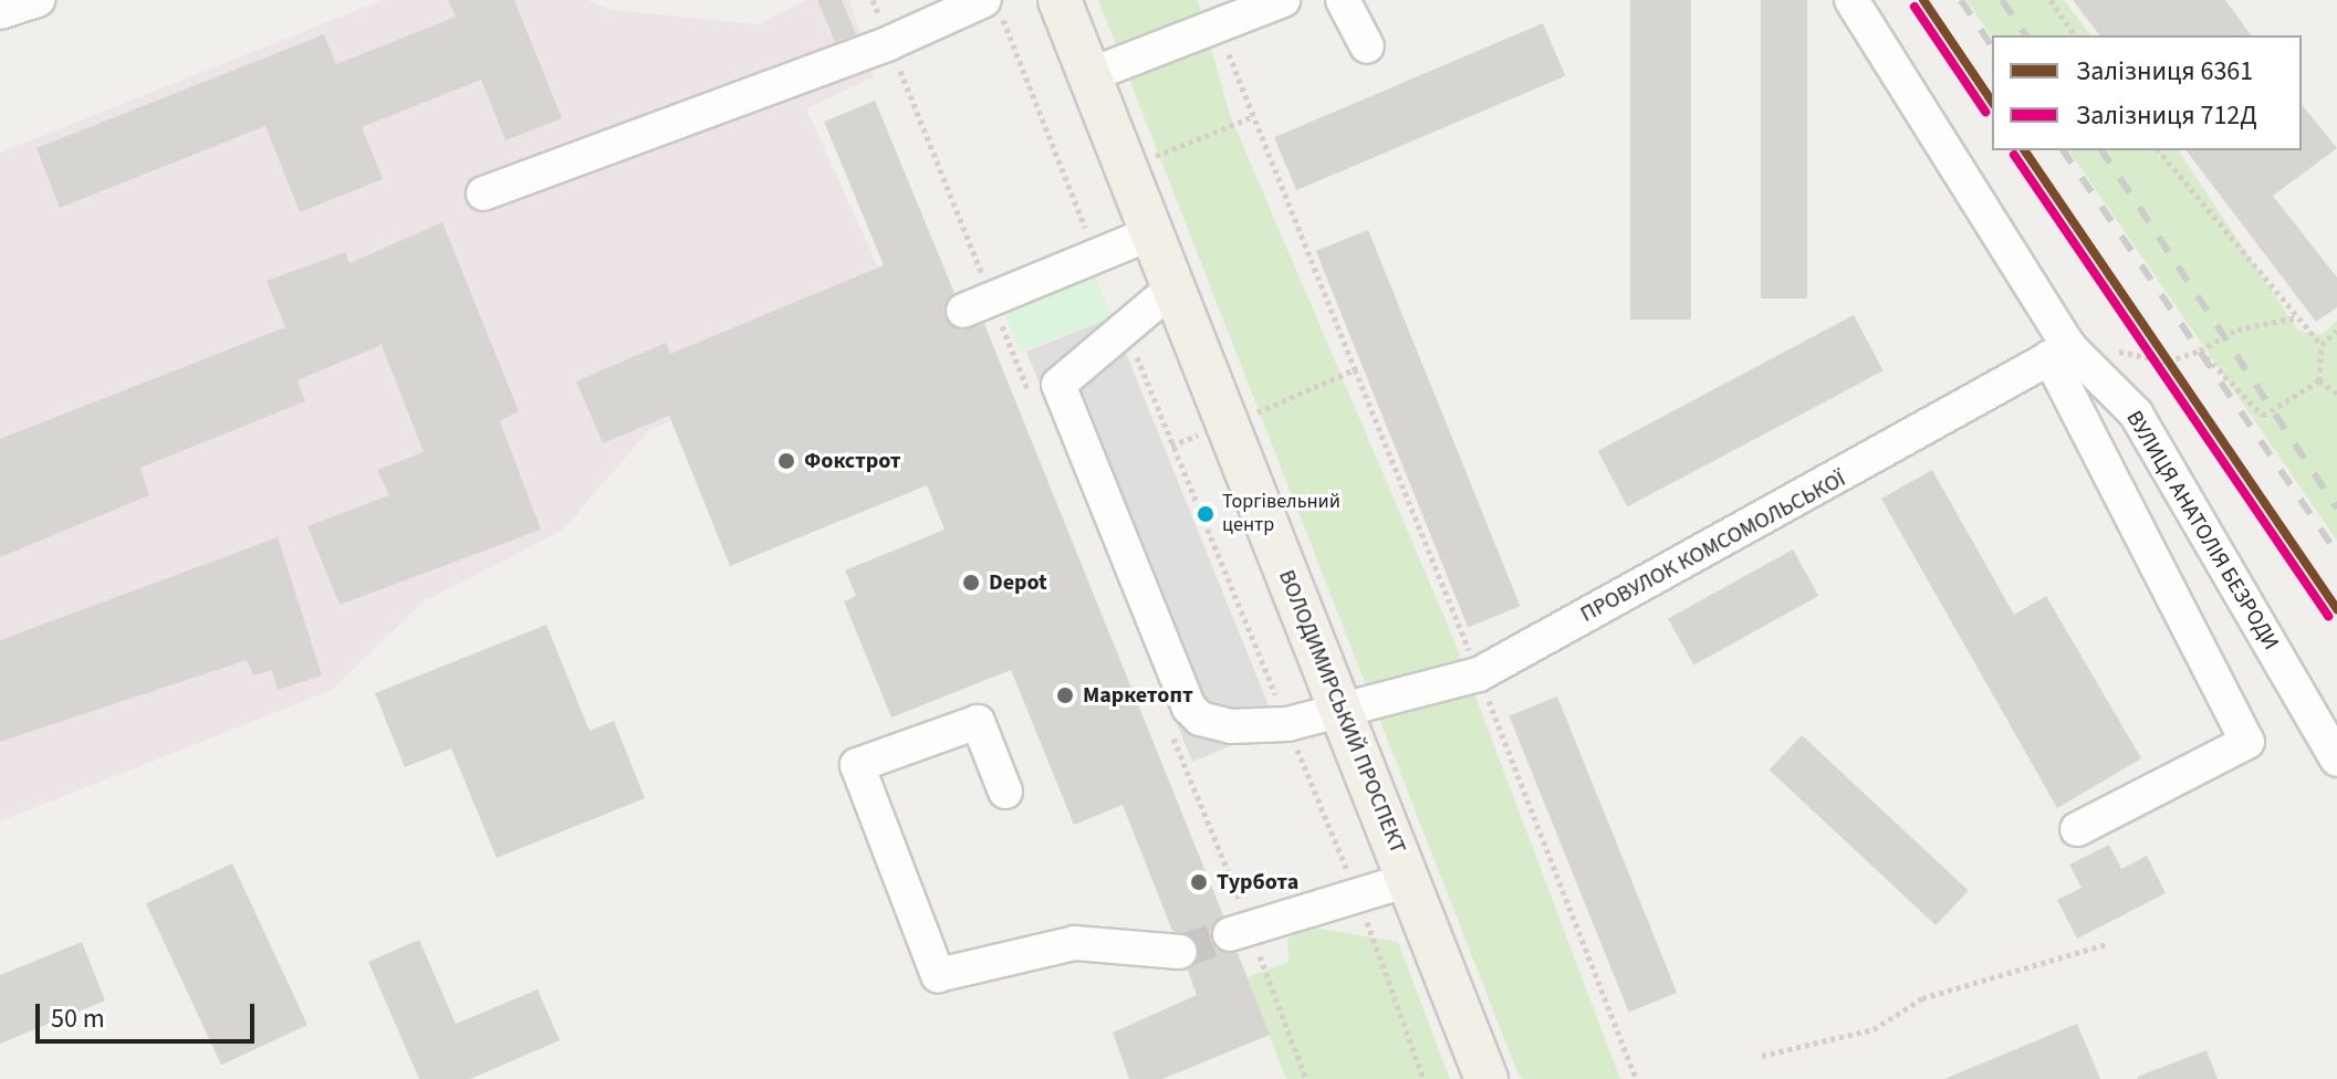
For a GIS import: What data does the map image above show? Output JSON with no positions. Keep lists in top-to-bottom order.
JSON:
{
  "streets": {
    "main road": ["ВОЛОДИМИРСЬКИЙ ПРОСПЕКТ"],
    "street": ["ВУЛИЦЯ АНАТОЛІЯ БЕЗРОДИ", "ПРОВУЛОК КОМСОМОЛЬСЬКОЇ"]
  },
  "crossings": [
    ["ВУЛИЦЯ АНАТОЛІЯ БЕЗРОДИ", "ПРОВУЛОК КОМСОМОЛЬСЬКОЇ"],
    ["ПРОВУЛОК КОМСОМОЛЬСЬКОЇ", "ВОЛОДИМИРСЬКИЙ ПРОСПЕКТ"]
  ],
  "places": [
    "Фокстрот",
    "Торгівельний центр",
    "Depot",
    "Маркетопт",
    "Турбота"
  ],
  "lines": ["rail line 6361", "rail line 712Д"],
  "legend": ["Залізниця 6361", "Залізниця 712Д"],
  "scale_bar": "50 m"
}
